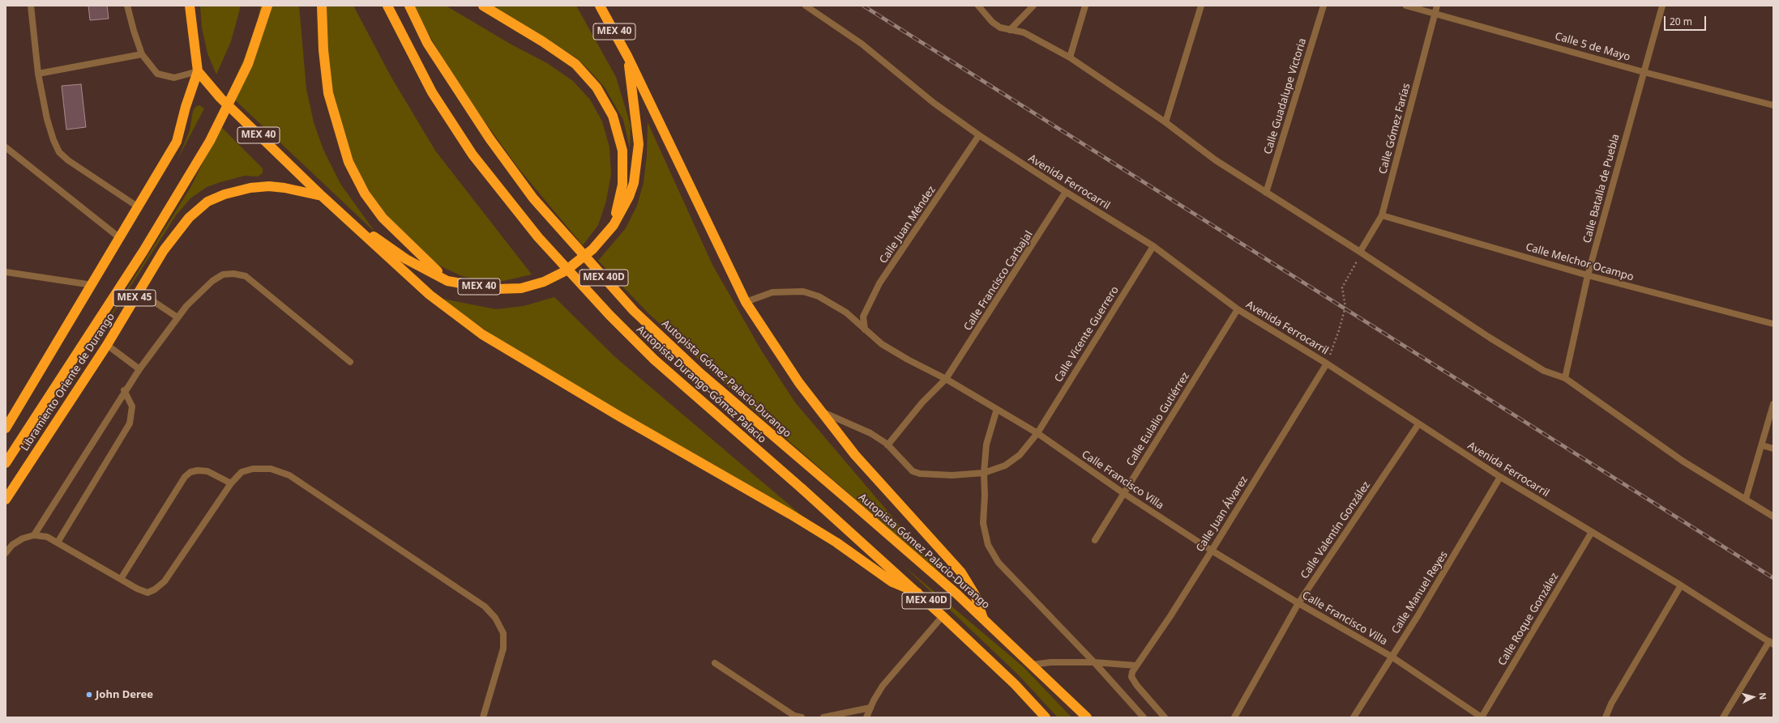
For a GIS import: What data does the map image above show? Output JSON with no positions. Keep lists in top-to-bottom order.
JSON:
{
  "streets": {
    "highway": [
      "MEX 40",
      "MEX 40D",
      "MEX 45",
      "Autopista Gómez Palacio-Durango",
      "Libramiento Oriente de Durango",
      "Autopista Durango-Gómez Palacio"
    ],
    "street": [
      "Calle 5 de Mayo",
      "Calle Guadalupe Victoria",
      "Calle Gómez Farías",
      "Avenida Ferrocarril",
      "Calle Batalla de Puebla",
      "Calle Juan Méndez",
      "Calle Melchor Ocampo",
      "Calle Francisco Carbajal",
      "Calle Vicente Guerrero",
      "Calle Eulalio Gutiérrez",
      "Calle Francisco Villa",
      "Calle Juan Álvarez",
      "Calle Valentín González",
      "Calle Manuel Reyes",
      "Calle Roque González"
    ]
  },
  "crossings": [
    ["MEX 40", "Libramiento Oriente de Durango"],
    ["Calle 5 de Mayo", "Calle Gómez Farías"],
    ["Calle 5 de Mayo", "Calle Batalla de Puebla"],
    ["Calle Gómez Farías", "Calle Melchor Ocampo"],
    ["Avenida Ferrocarril", "Calle Juan Méndez"],
    ["Avenida Ferrocarril", "Calle Francisco Carbajal"],
    ["Avenida Ferrocarril", "Calle Vicente Guerrero"],
    ["Avenida Ferrocarril", "Calle Eulalio Gutiérrez"],
    ["Avenida Ferrocarril", "Calle Juan Álvarez"],
    ["Avenida Ferrocarril", "Calle Valentín González"],
    ["Avenida Ferrocarril", "Calle Manuel Reyes"],
    ["Avenida Ferrocarril", "Calle Roque González"],
    ["Calle Batalla de Puebla", "Calle Melchor Ocampo"],
    ["Calle Juan Méndez", "Calle Francisco Villa"],
    ["Calle Francisco Carbajal", "Calle Vicente Guerrero"],
    ["Calle Francisco Carbajal", "Calle Francisco Villa"],
    ["Calle Vicente Guerrero", "Calle Francisco Villa"],
    ["Calle Eulalio Gutiérrez", "Calle Francisco Villa"],
    ["Calle Francisco Villa", "Calle Juan Álvarez"],
    ["Calle Francisco Villa", "Calle Valentín González"],
    ["Calle Francisco Villa", "Calle Manuel Reyes"],
    ["Calle Francisco Villa", "Calle Roque González"]
  ],
  "places": ["John Deree"],
  "scale_bar": "20 m",
  "north": "right"
}
